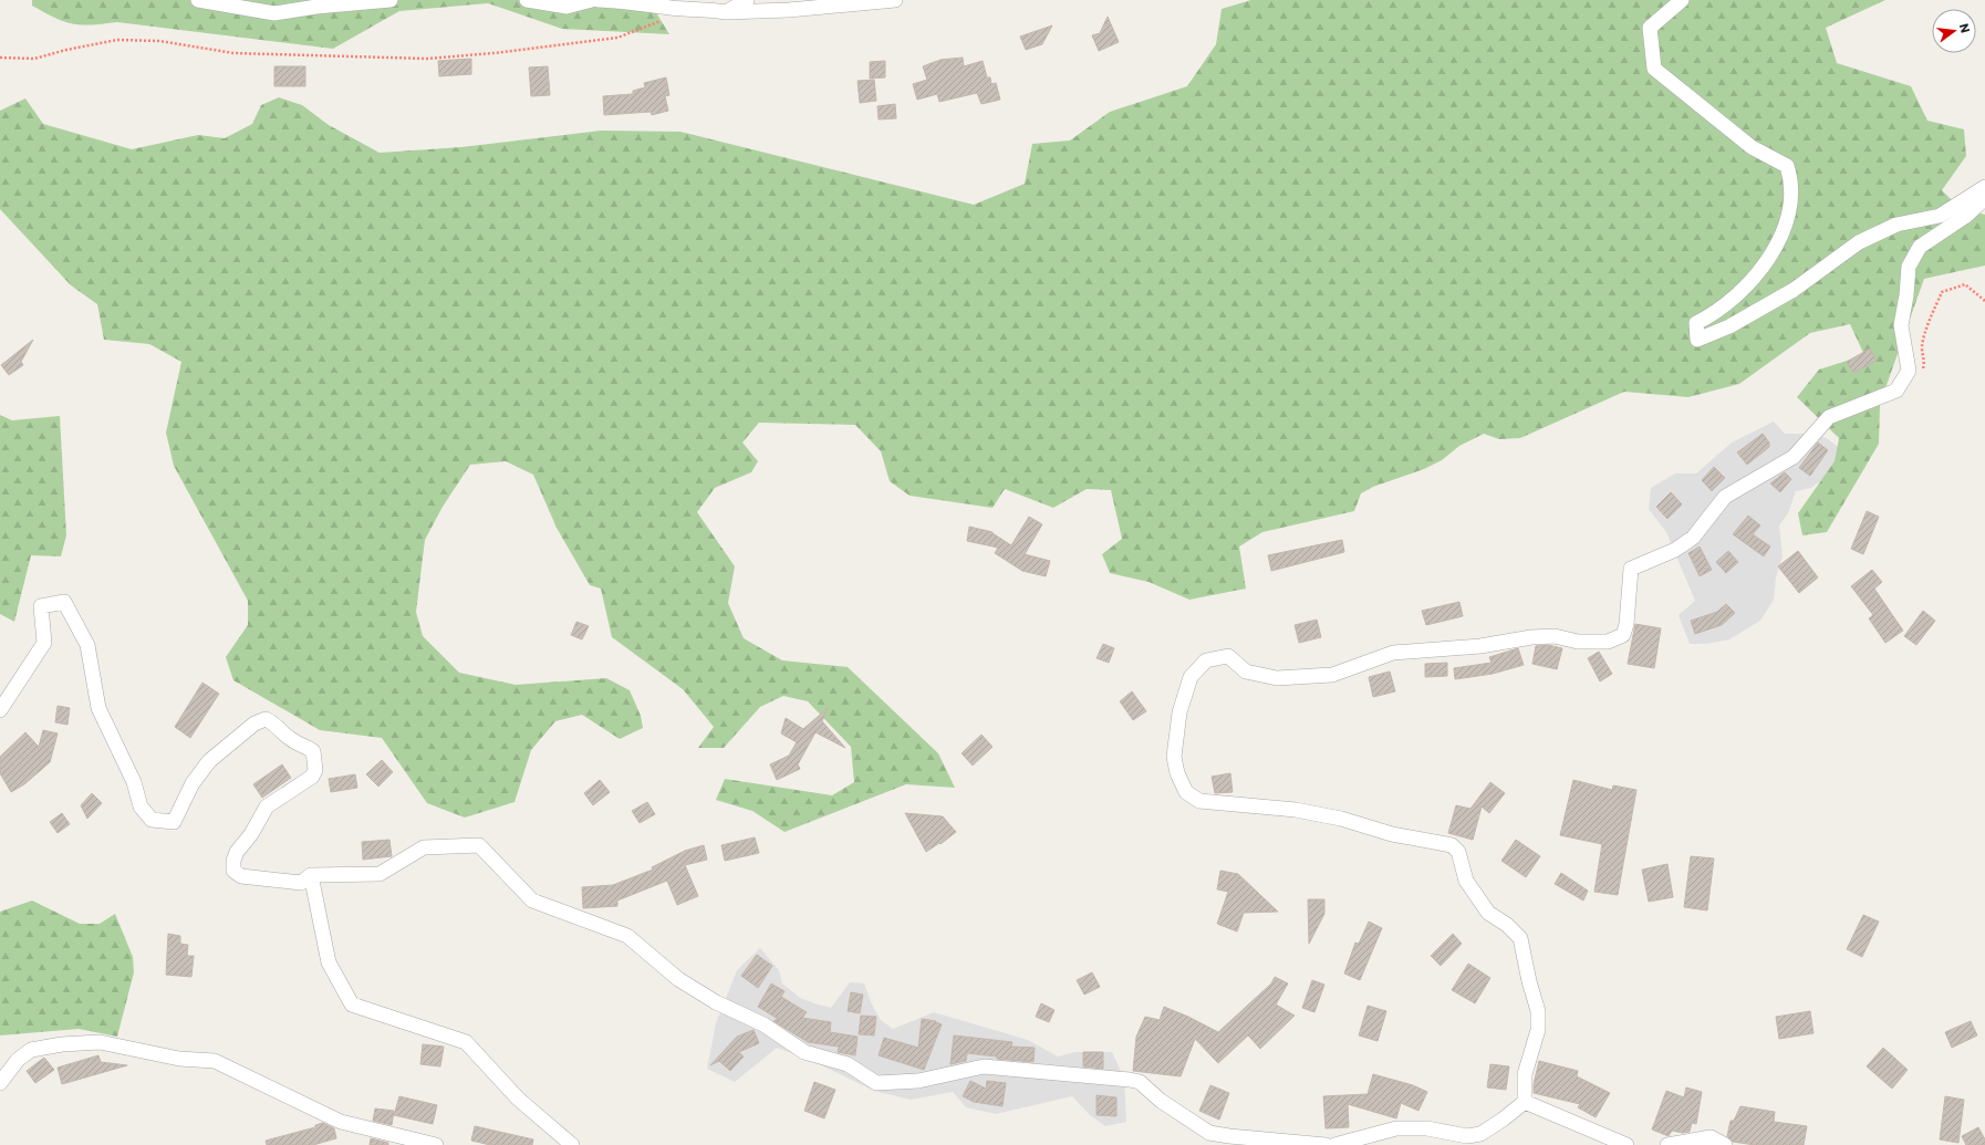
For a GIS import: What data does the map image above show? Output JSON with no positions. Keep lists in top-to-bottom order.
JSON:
{
  "north": "right"
}
